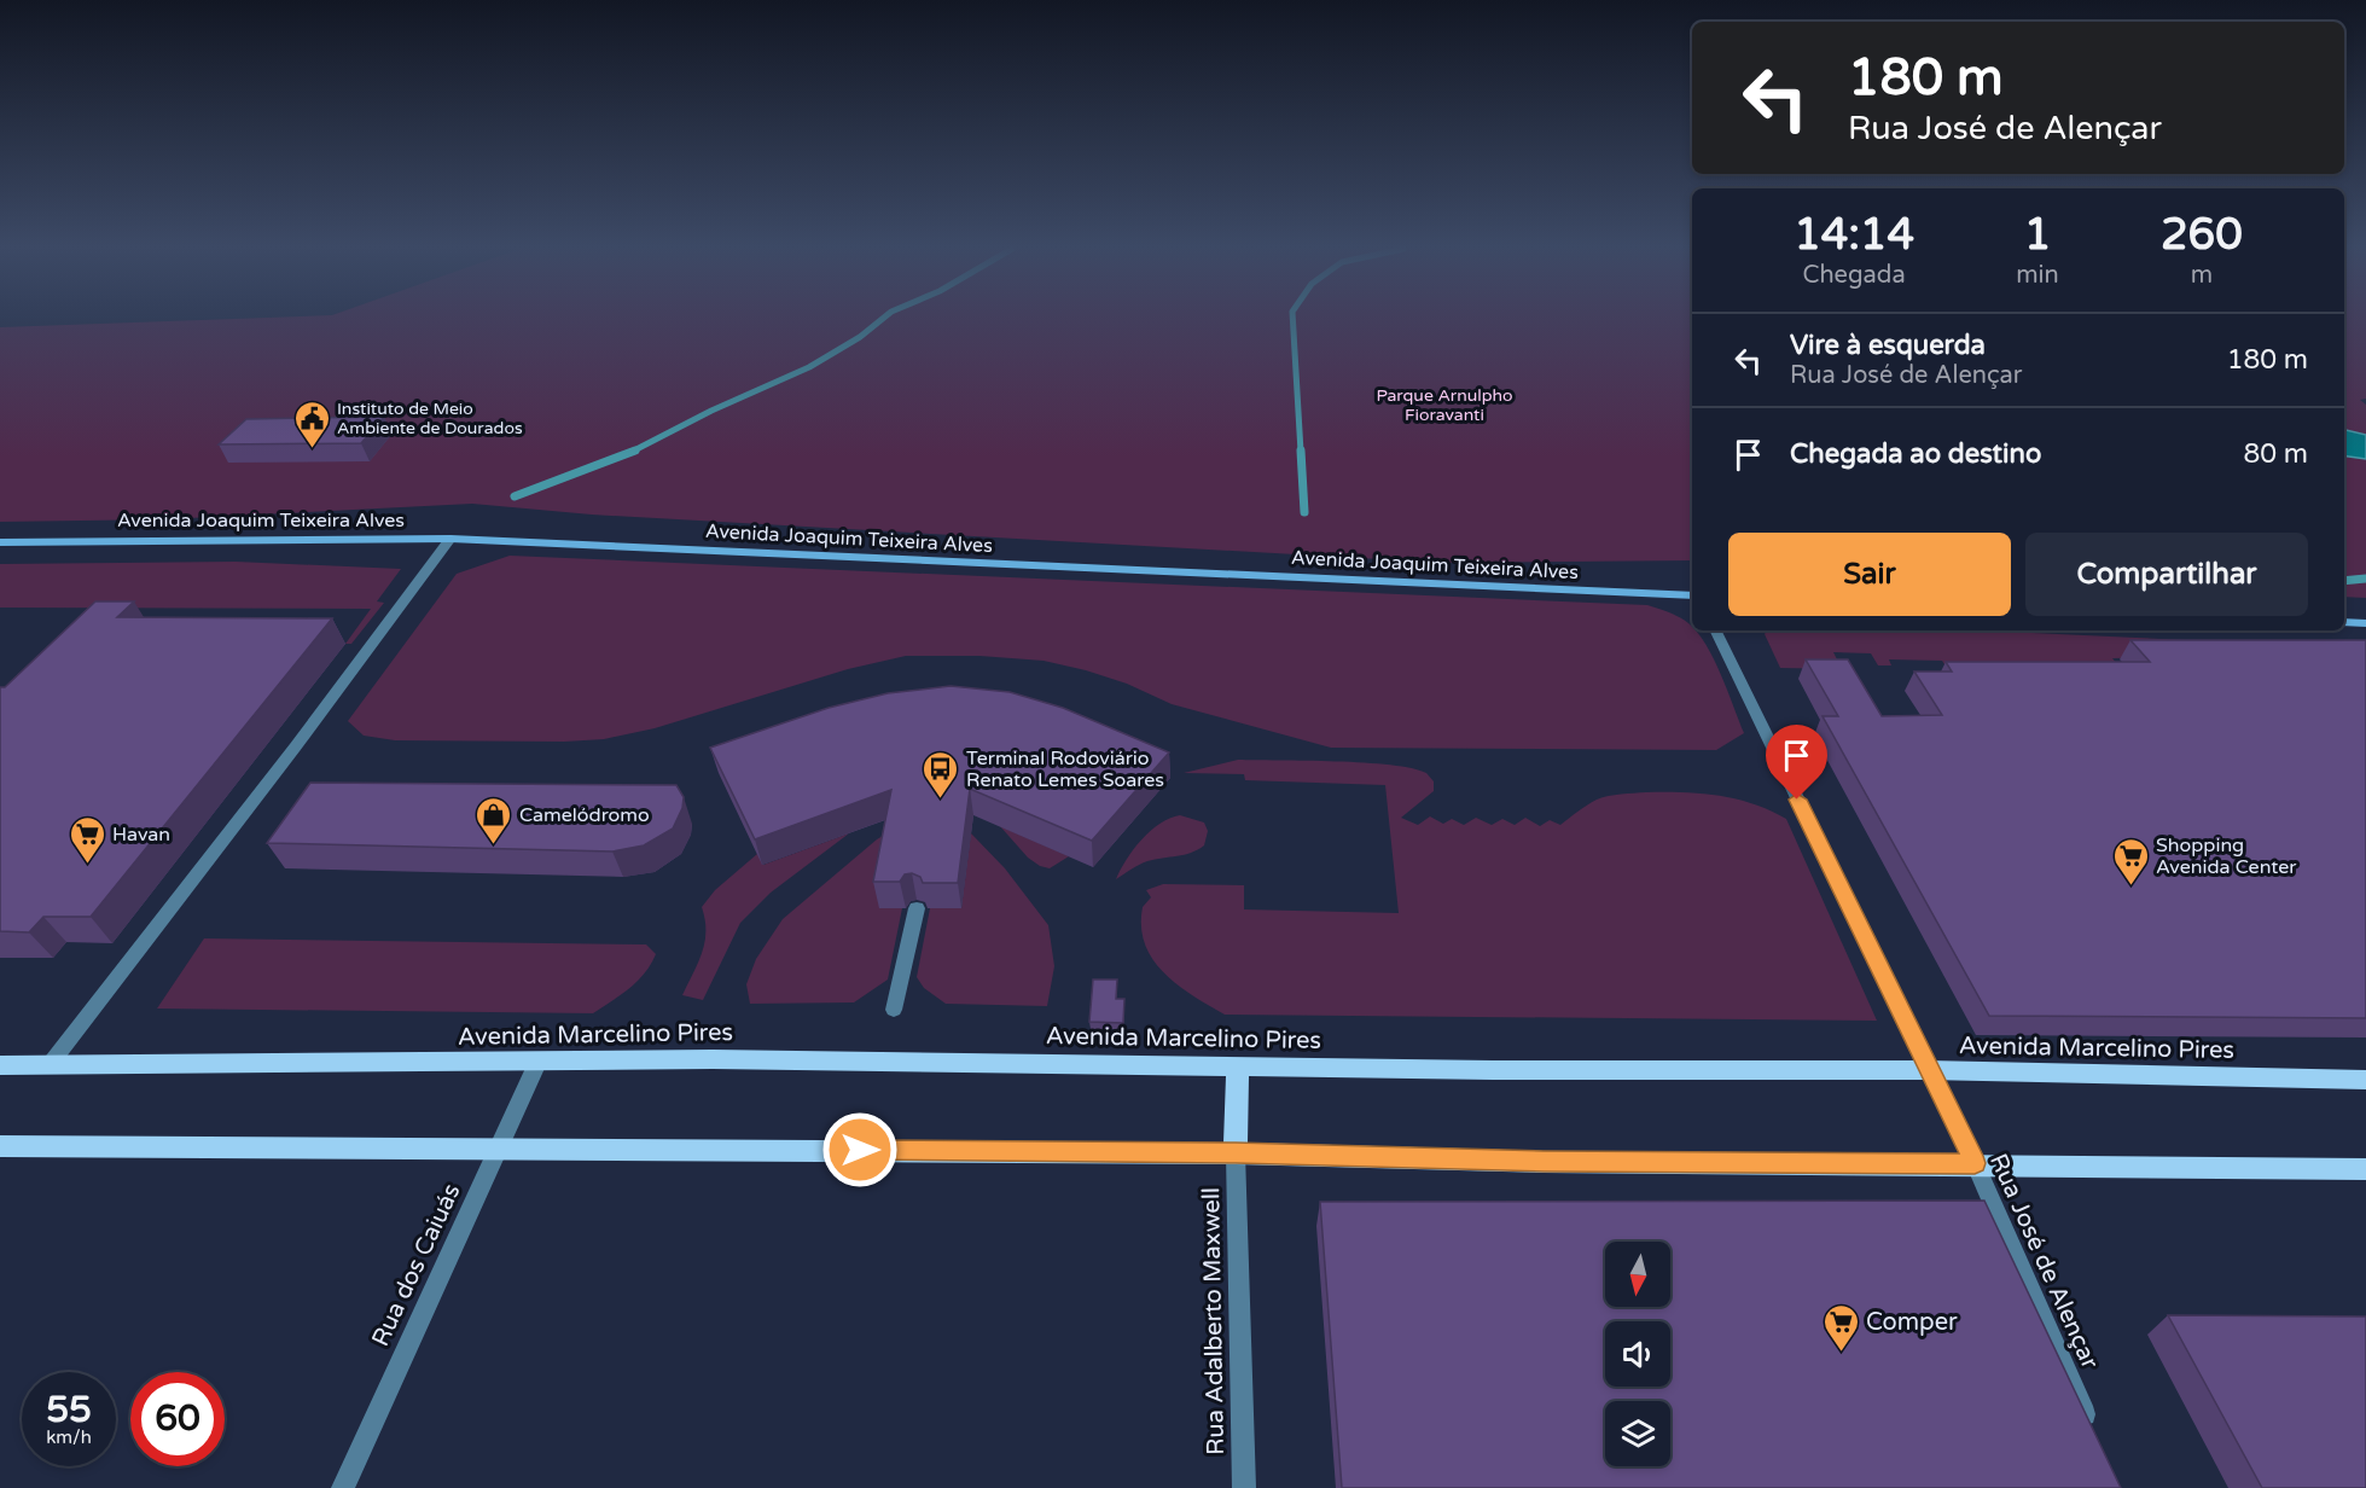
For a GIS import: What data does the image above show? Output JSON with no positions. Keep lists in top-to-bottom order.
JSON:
{
  "streets": {
    "main road": ["Avenida Joaquim Teixeira Alves", "Avenida Marcelino Pires"],
    "street": ["Rua José de Alençar", "Rua dos Caiuás", "Rua Adalberto Maxwell"]
  },
  "crossings": [
    ["Avenida Marcelino Pires", "Rua José de Alençar"],
    ["Avenida Marcelino Pires", "Rua dos Caiuás"]
  ],
  "parks": ["Parque Arnulpho Fioravanti"],
  "places": {
    "public building": ["Instituto de Meio Ambiente de Dourados"],
    "bus stop": ["Terminal Rodoviário Renato Lemes Soares"],
    "shop": ["Camelódromo"],
    "supermarket": ["Havan", "Shopping Avenida Center", "Comper"]
  },
  "north": "bottom",
  "page": {
    "turn": ["180 m", "Rua José de Alençar"],
    "eta": [
      "14:14",
      "Chegada",
      "1",
      "min",
      "260",
      "m"
    ],
    "list": [
      {
        "name": "Vire à esquerda",
        "note": "Rua José de Alençar",
        "value": "180 m"
      },
      {
        "name": "Chegada ao destino",
        "value": "80 m"
      }
    ],
    "buttons": ["Sair", "Compartilhar"],
    "speed": "55 km/h",
    "limit": "60"
  }
}
